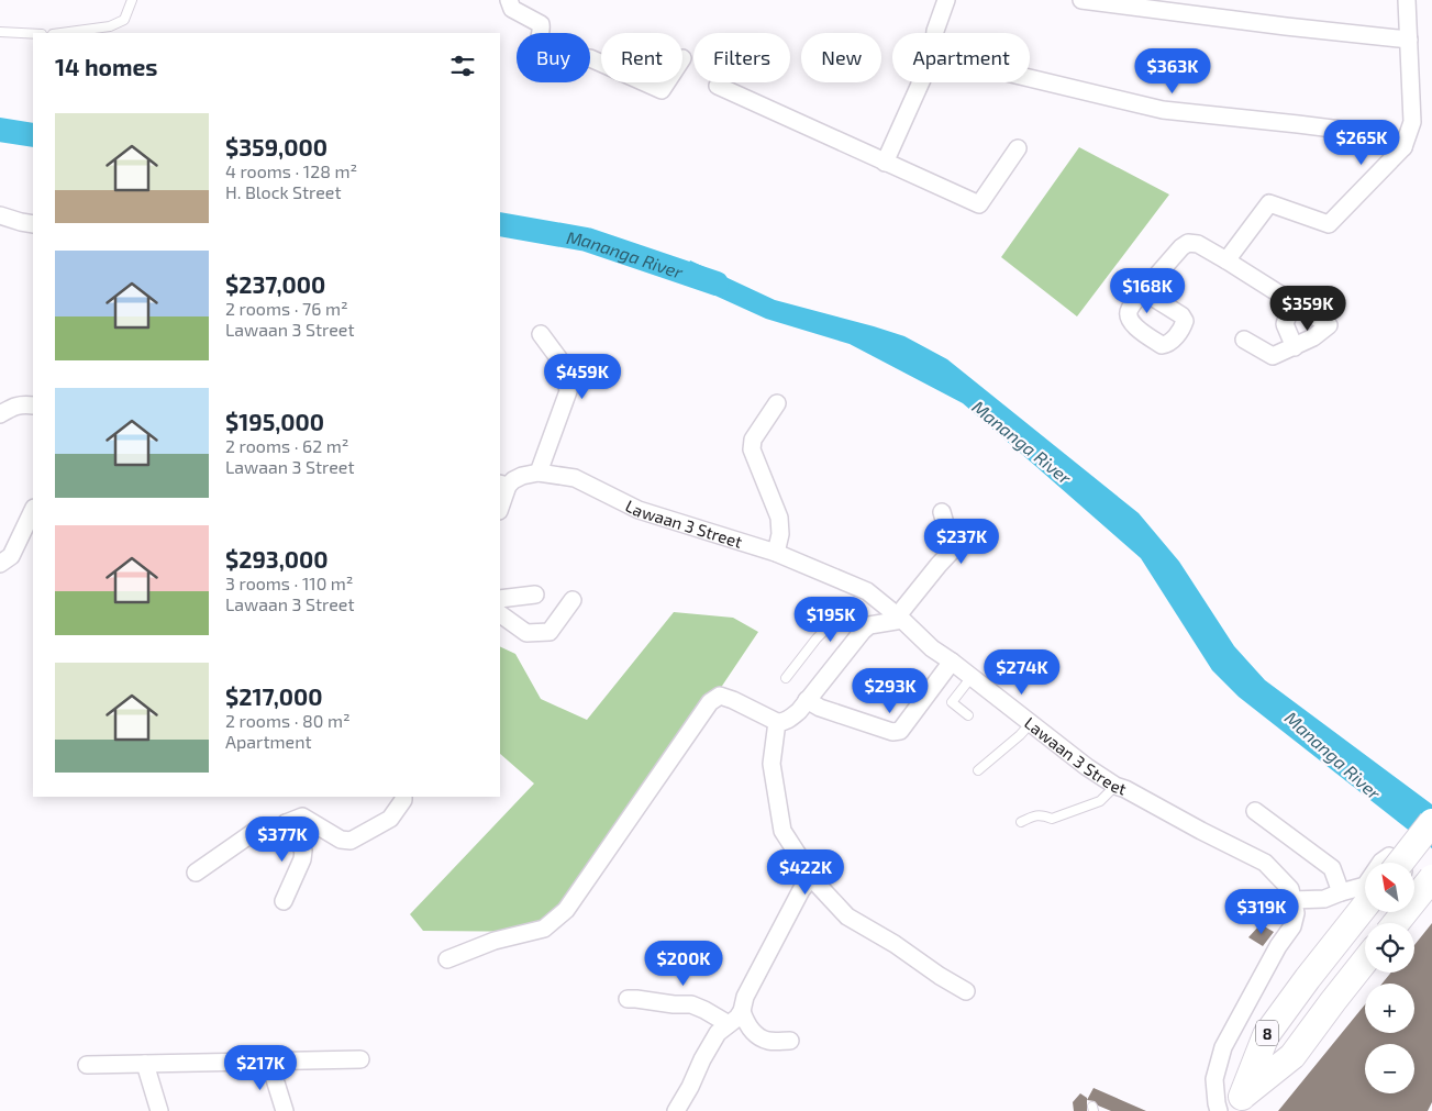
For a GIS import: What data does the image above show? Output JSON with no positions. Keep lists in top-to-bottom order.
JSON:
{
  "streets": {
    "main road": ["8"],
    "street": ["Lawaan 3 Street"]
  },
  "water": ["Mananga River"],
  "north": "top left",
  "page": {
    "chip": [
      "Buy",
      "Rent",
      "Filters",
      "New",
      "Apartment"
    ],
    "heading": "14 homes",
    "price": [
      "$363K",
      "$265K",
      "$168K",
      "$359K",
      "$459K",
      "$237K",
      "$195K",
      "$274K",
      "$293K",
      "$377K",
      "$422K",
      "$319K",
      "$200K",
      "$217K"
    ],
    "list": [
      {
        "name": "$359,000",
        "note": "4 rooms · 128 m² · H. Block Street"
      },
      {
        "name": "$237,000",
        "note": "2 rooms · 76 m² · Lawaan 3 Street"
      },
      {
        "name": "$195,000",
        "note": "2 rooms · 62 m² · Lawaan 3 Street"
      },
      {
        "name": "$293,000",
        "note": "3 rooms · 110 m² · Lawaan 3 Street"
      },
      {
        "name": "$217,000",
        "note": "2 rooms · 80 m² · Apartment"
      }
    ],
    "map_buttons": ["+", "−"]
  }
}
